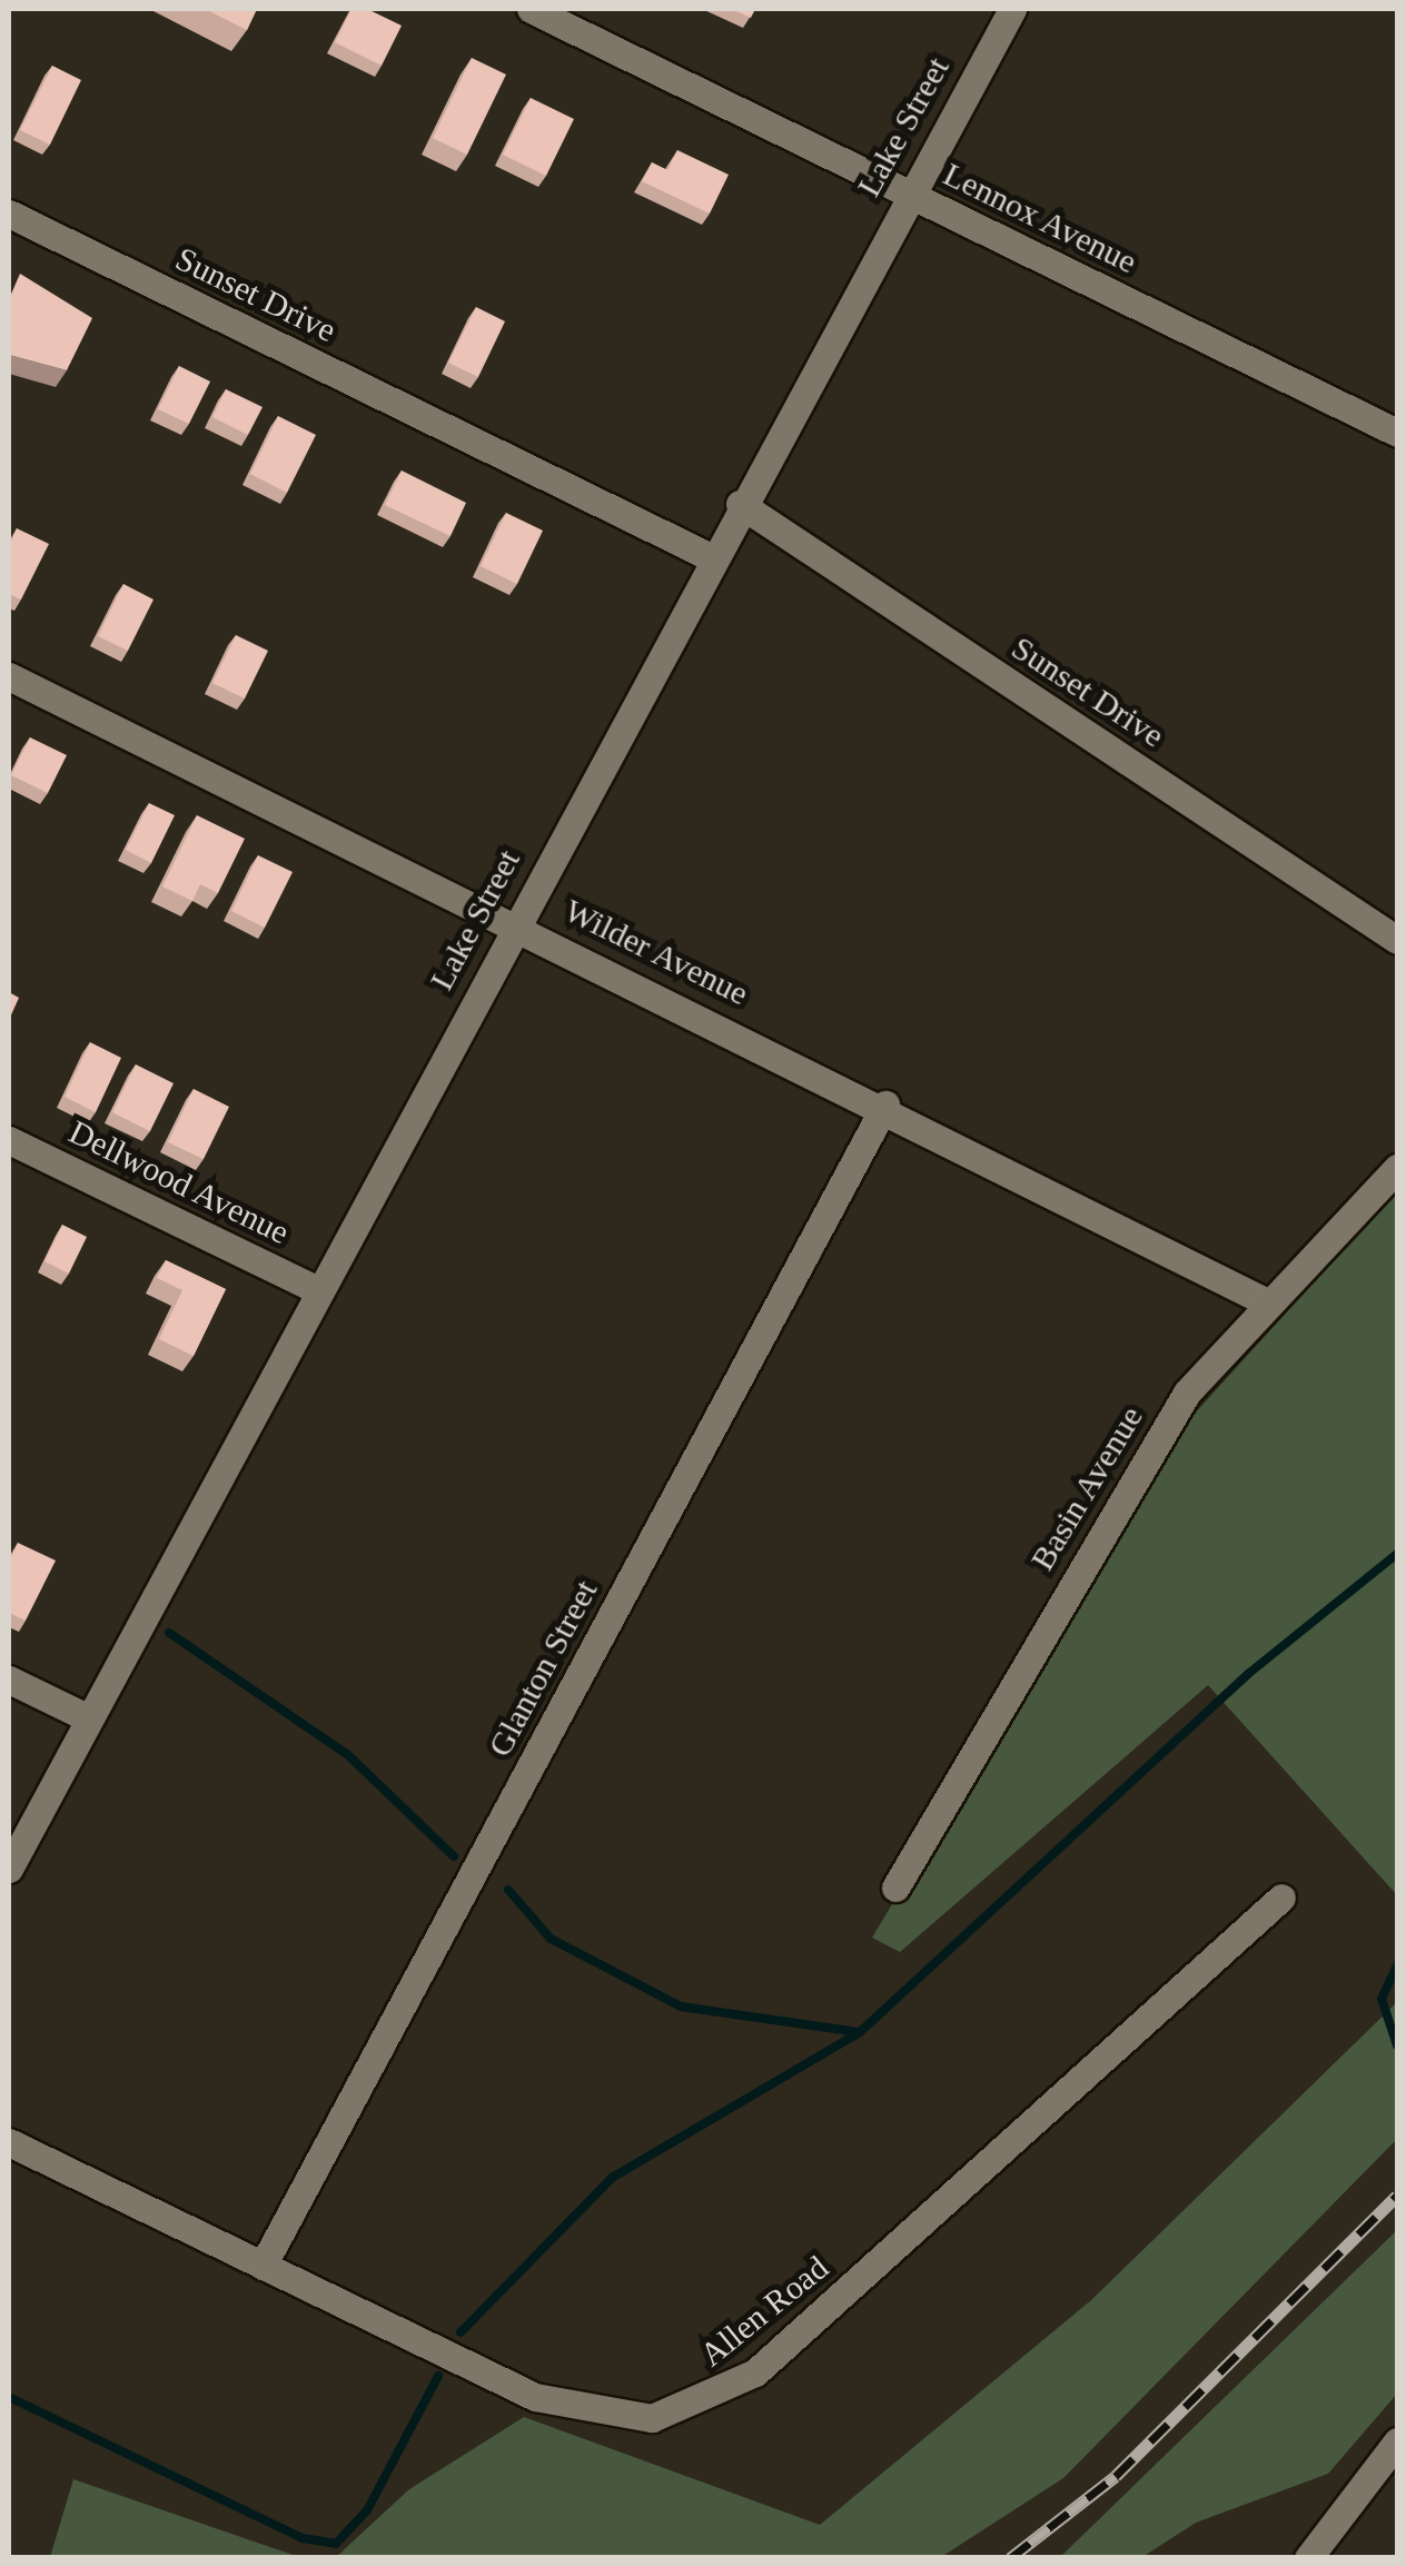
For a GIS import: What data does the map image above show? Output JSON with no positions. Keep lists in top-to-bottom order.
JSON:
{
  "streets": {
    "street": [
      "Lake Street",
      "Lennox Avenue",
      "Sunset Drive",
      "Wilder Avenue",
      "Dellwood Avenue",
      "Basin Avenue",
      "Glanton Street",
      "Allen Road"
    ]
  },
  "crossings": [
    ["Lake Street", "Lennox Avenue"],
    ["Lake Street", "Sunset Drive"],
    ["Lake Street", "Wilder Avenue"],
    ["Lake Street", "Dellwood Avenue"],
    ["Wilder Avenue", "Basin Avenue"],
    ["Wilder Avenue", "Glanton Street"],
    ["Glanton Street", "Allen Road"]
  ]
}
